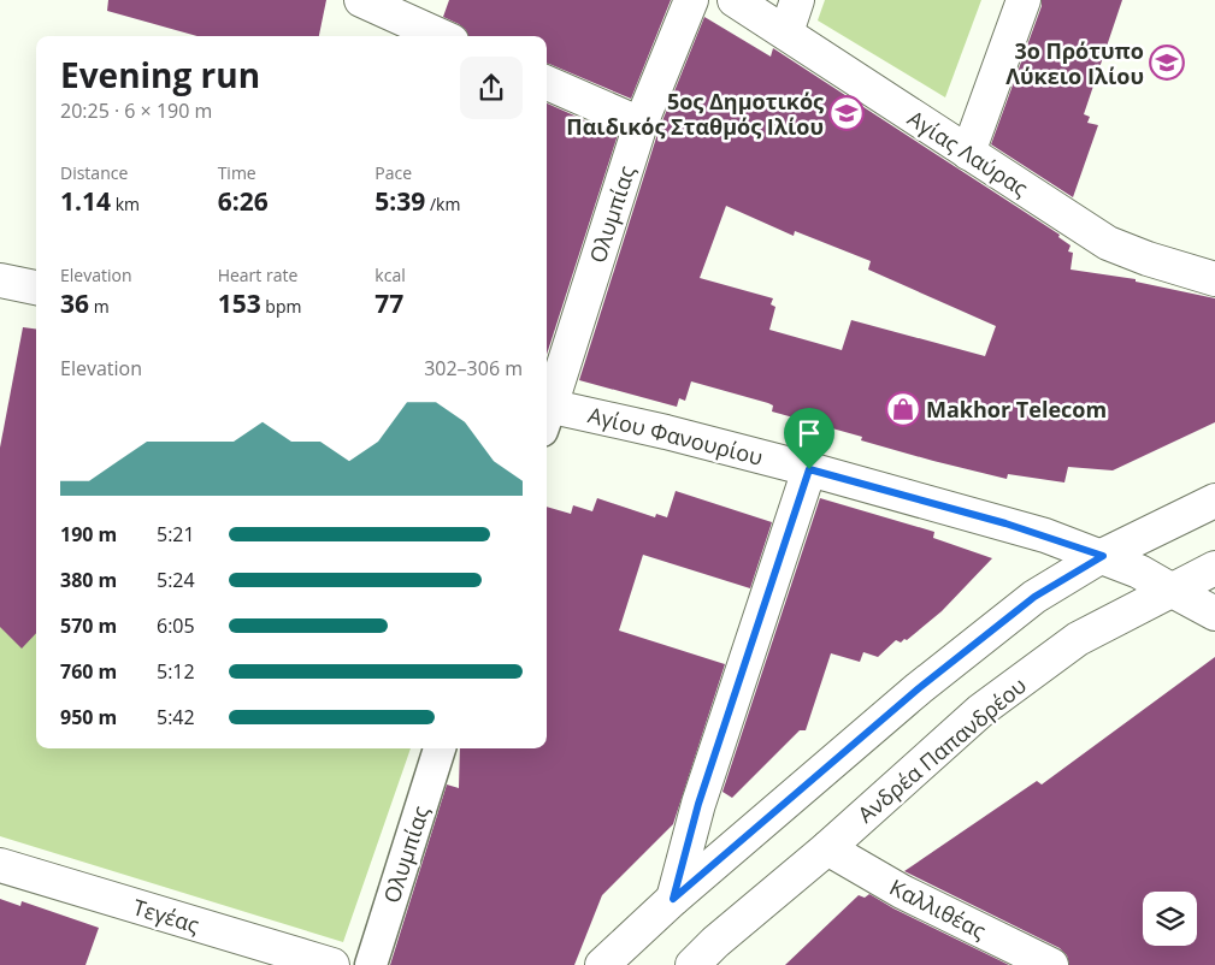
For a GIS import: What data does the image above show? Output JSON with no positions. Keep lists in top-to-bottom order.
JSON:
{
  "streets": {
    "street": [
      "Αγίας Λαύρας",
      "Ολυμπίας",
      "Αγίου Φανουρίου",
      "Ανδρέα Παπανδρέου",
      "Καλλιθέας",
      "Τεγέας"
    ]
  },
  "crossings": [
    ["Αγίου Φανουρίου", "Ανδρέα Παπανδρέου"],
    ["Ανδρέα Παπανδρέου", "Καλλιθέας"]
  ],
  "places": {
    "school or university": ["3ο Πρότυπο Λύκειο Ιλίου", "5ος Δημοτικός Παιδικός Σταθμός Ιλίου"],
    "shop": ["Makhor Telecom"]
  },
  "page": {
    "heading": ["Evening run", "20:25 · 6 × 190 m"],
    "stats": [
      ["Distance", "1.14 km"],
      ["Time", "6:26"],
      ["Pace", "5:39 /km"],
      ["Elevation", "36 m"],
      ["Heart rate", "153 bpm"],
      ["kcal", "77"]
    ],
    "chart": ["Elevation", "302–306 m"],
    "list": [
      {
        "name": "190 m",
        "note": "5:21"
      },
      {
        "name": "380 m",
        "note": "5:24"
      },
      {
        "name": "570 m",
        "note": "6:05"
      },
      {
        "name": "760 m",
        "note": "5:12"
      },
      {
        "name": "950 m",
        "note": "5:42"
      }
    ]
  }
}
